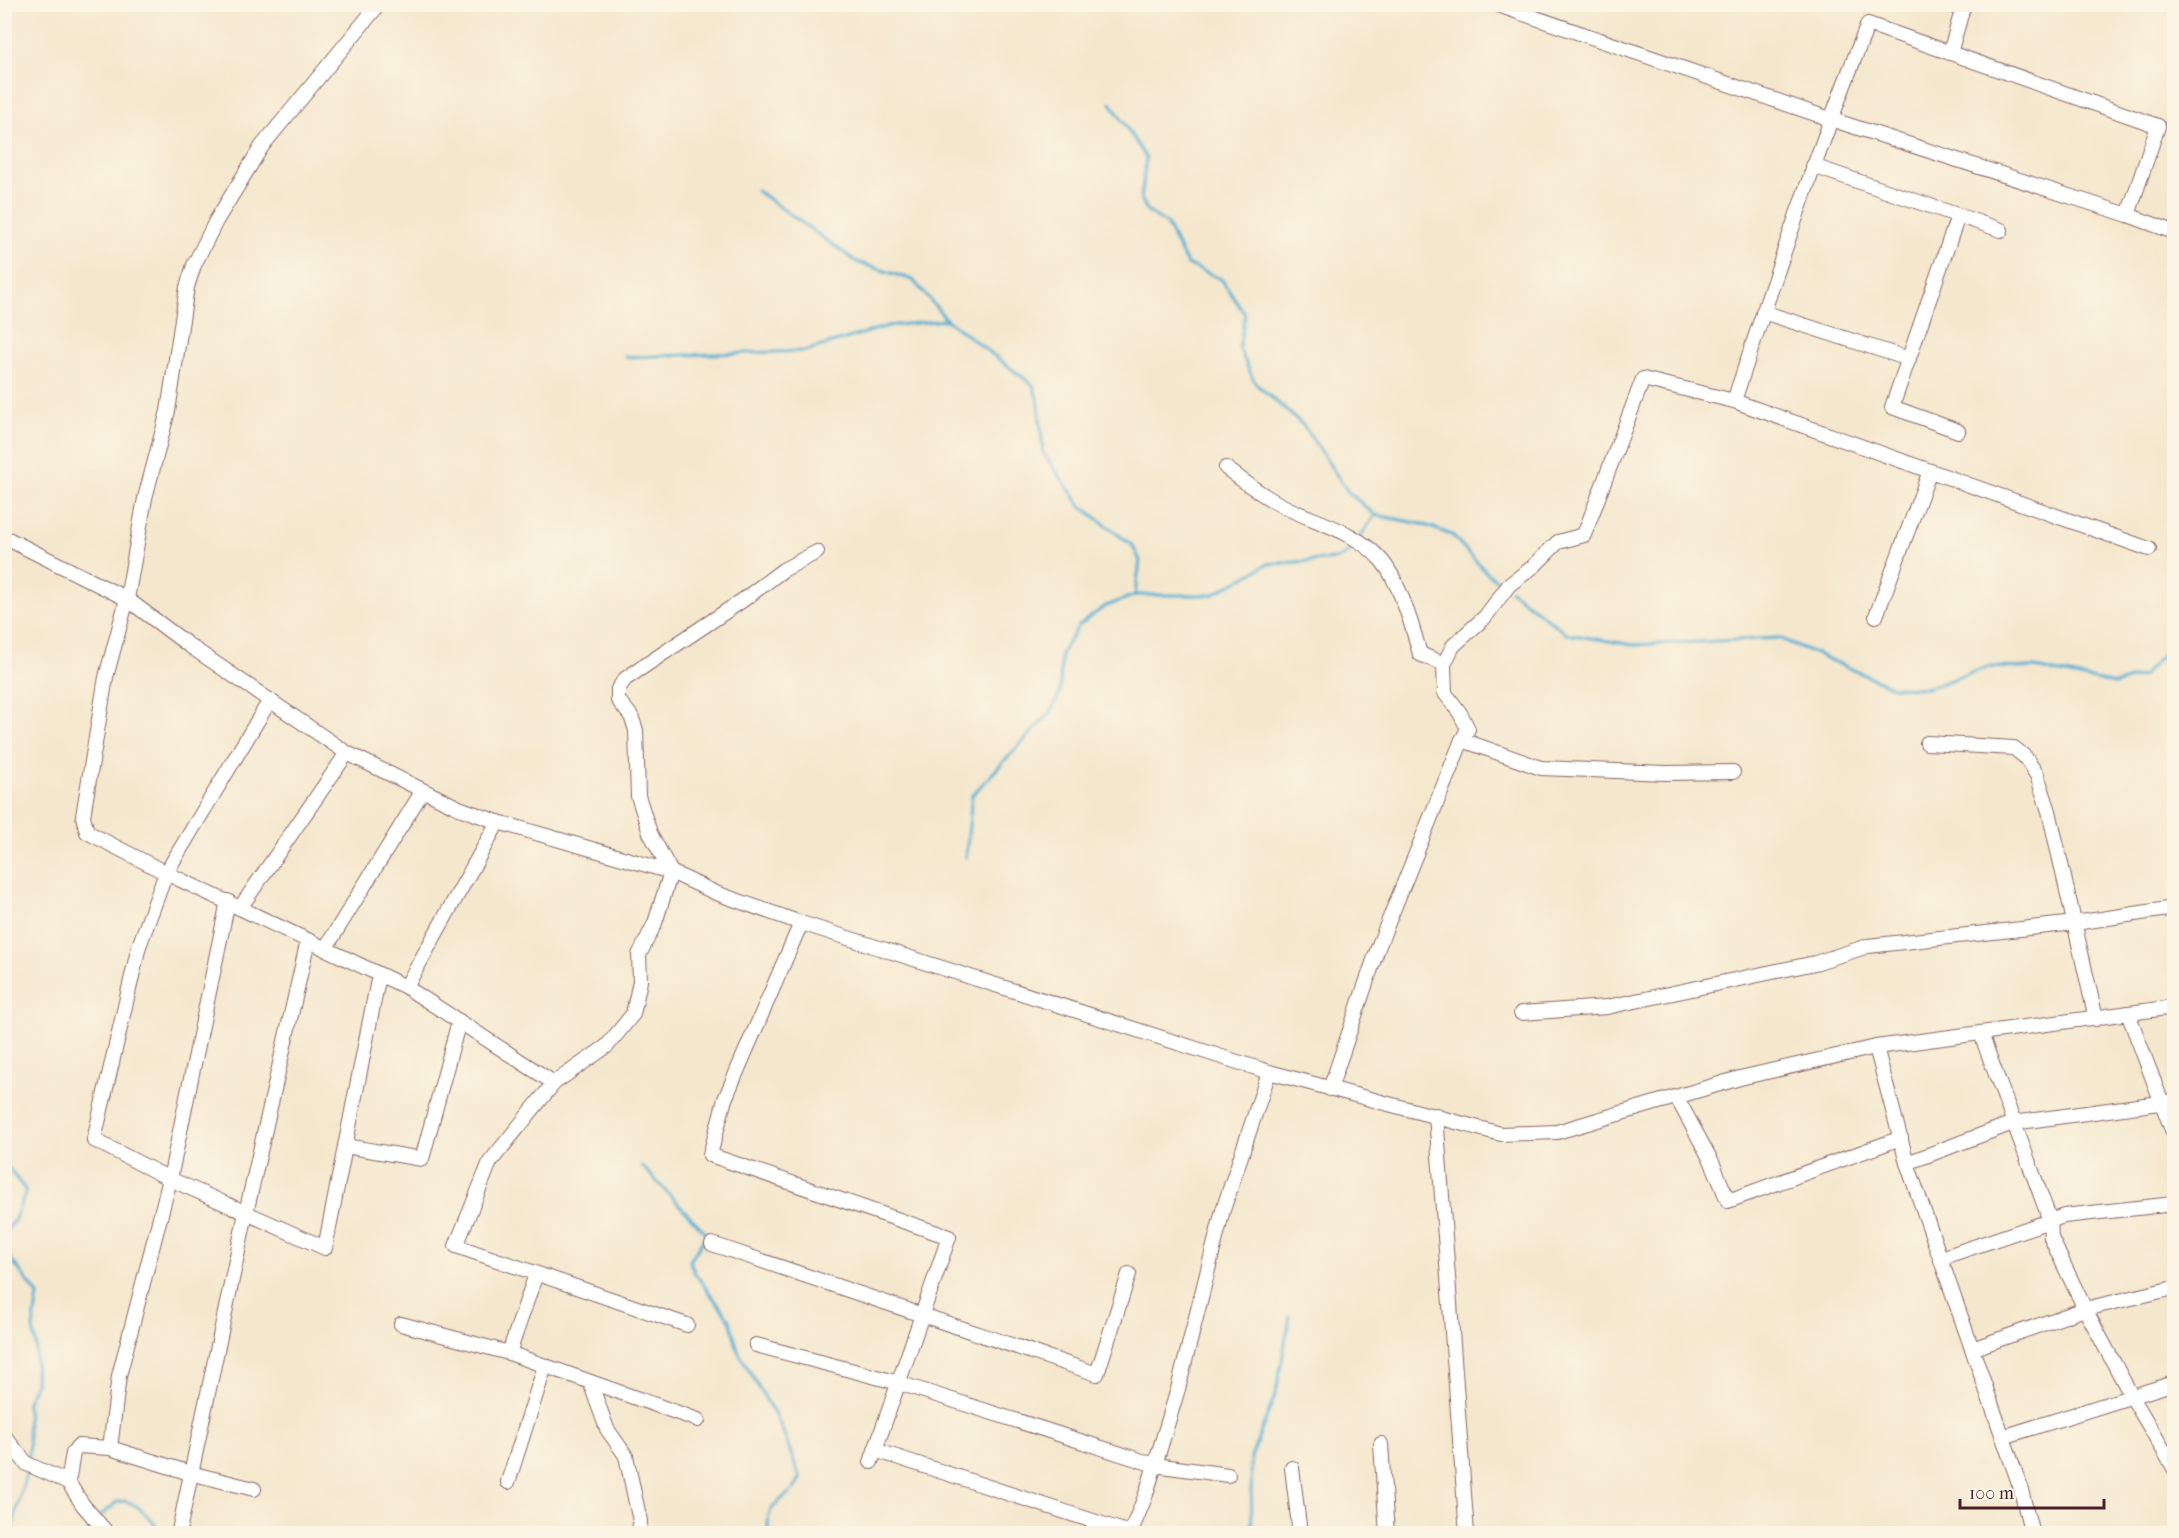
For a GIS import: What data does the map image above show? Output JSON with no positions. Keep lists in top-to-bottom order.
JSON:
{
  "scale_bar": "100 m"
}
